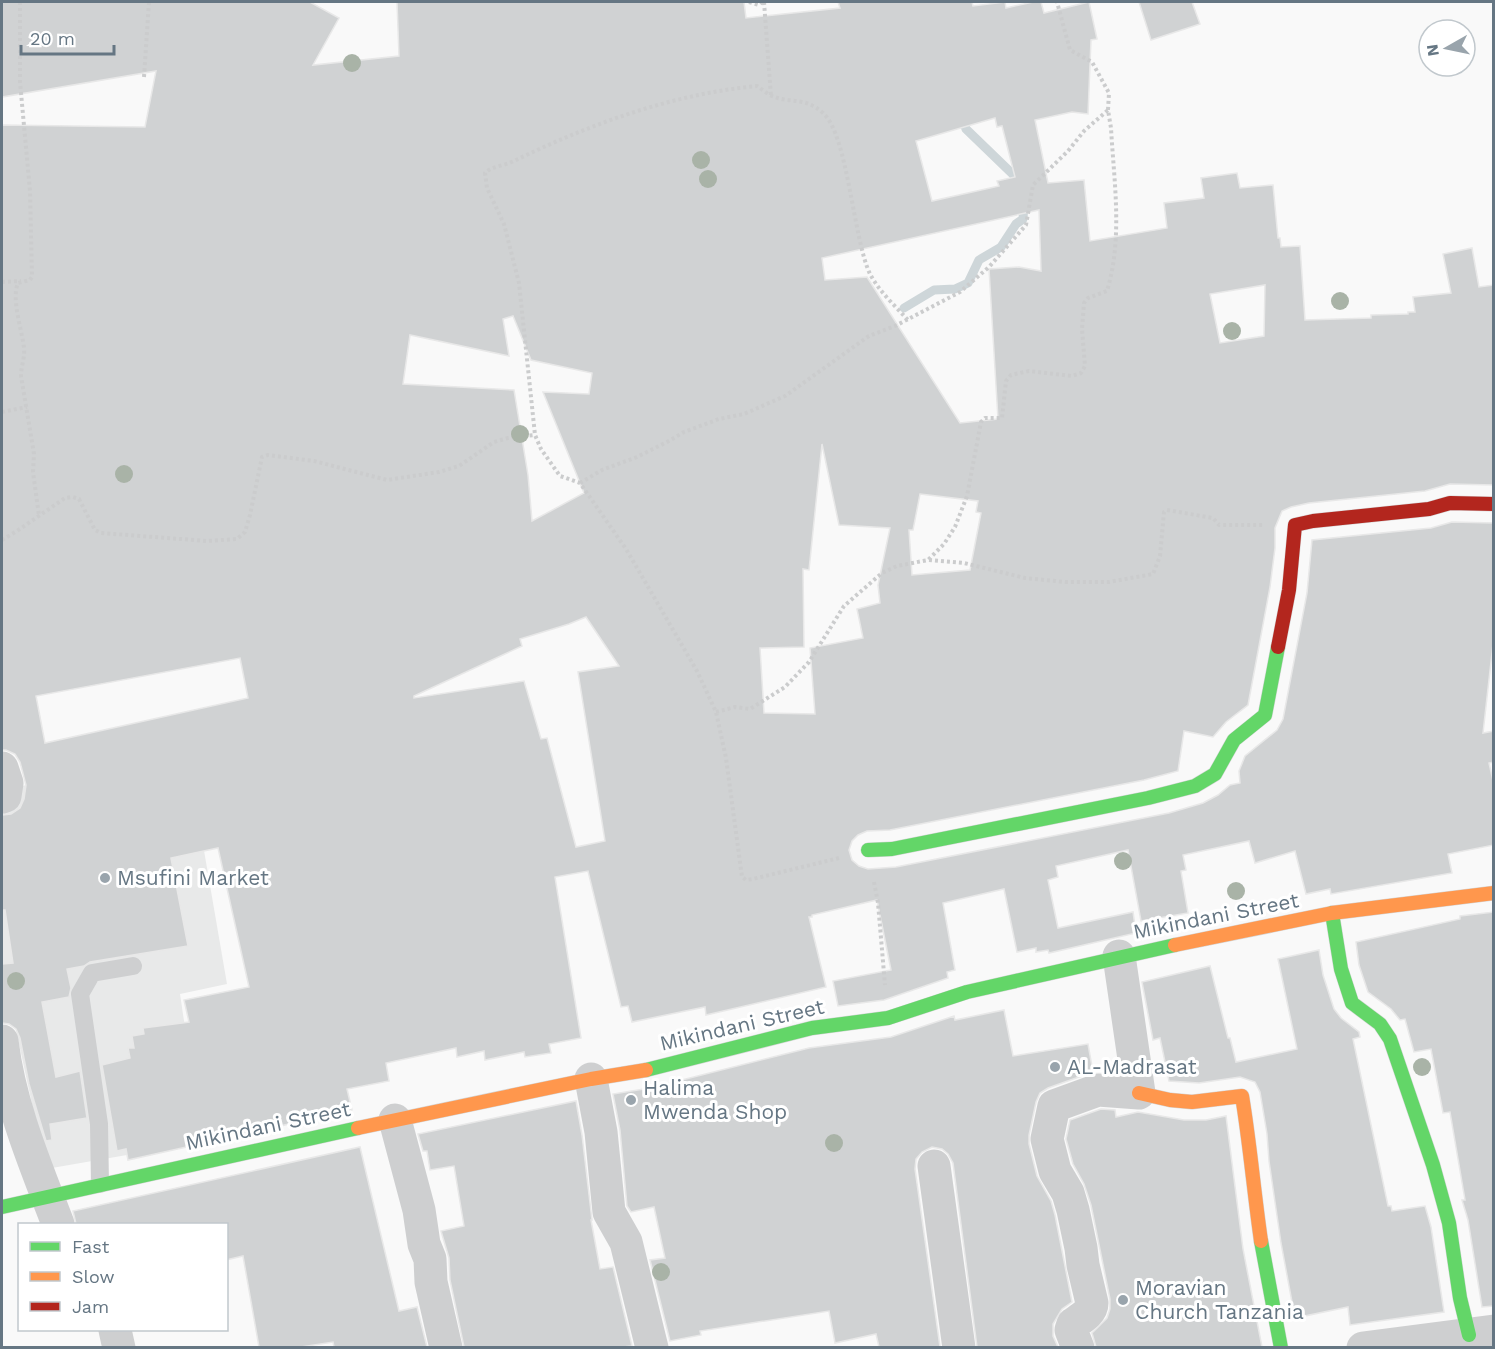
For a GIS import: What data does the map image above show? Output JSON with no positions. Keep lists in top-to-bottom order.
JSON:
{
  "streets": {
    "street": ["Mikindani Street"]
  },
  "places": [
    "Msufini Market",
    "AL-Madrasat",
    "Halima Mwenda Shop",
    "Moravian Church Tanzania"
  ],
  "legend": ["Fast", "Slow", "Jam"],
  "scale_bar": "20 m",
  "north": "left"
}
